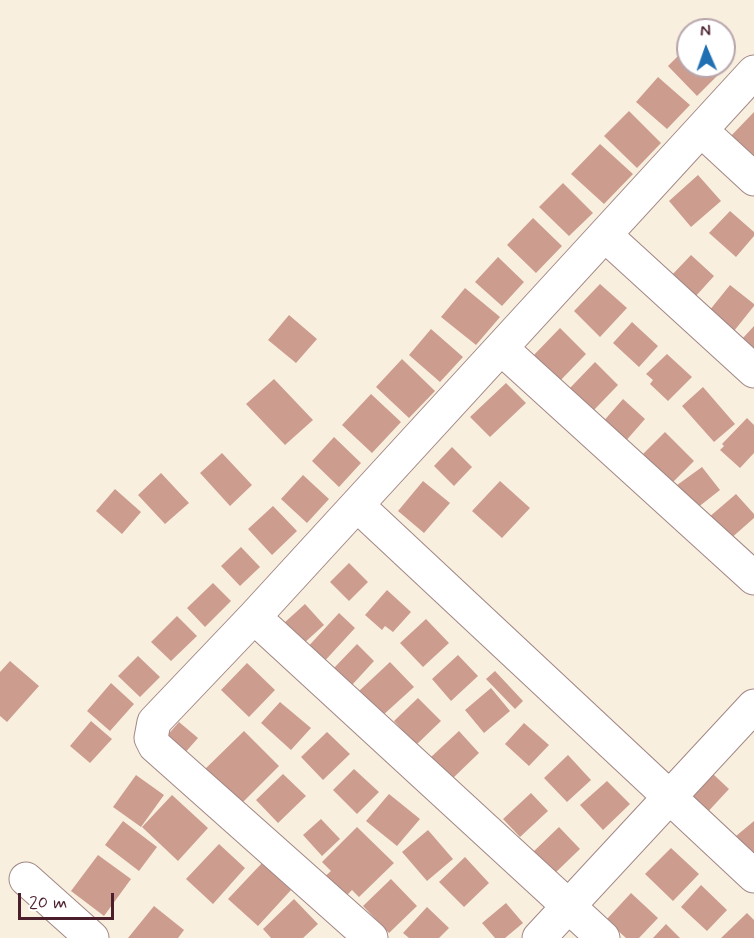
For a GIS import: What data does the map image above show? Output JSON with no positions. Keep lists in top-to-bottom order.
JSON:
{
  "scale_bar": "20 m",
  "north": "top"
}
